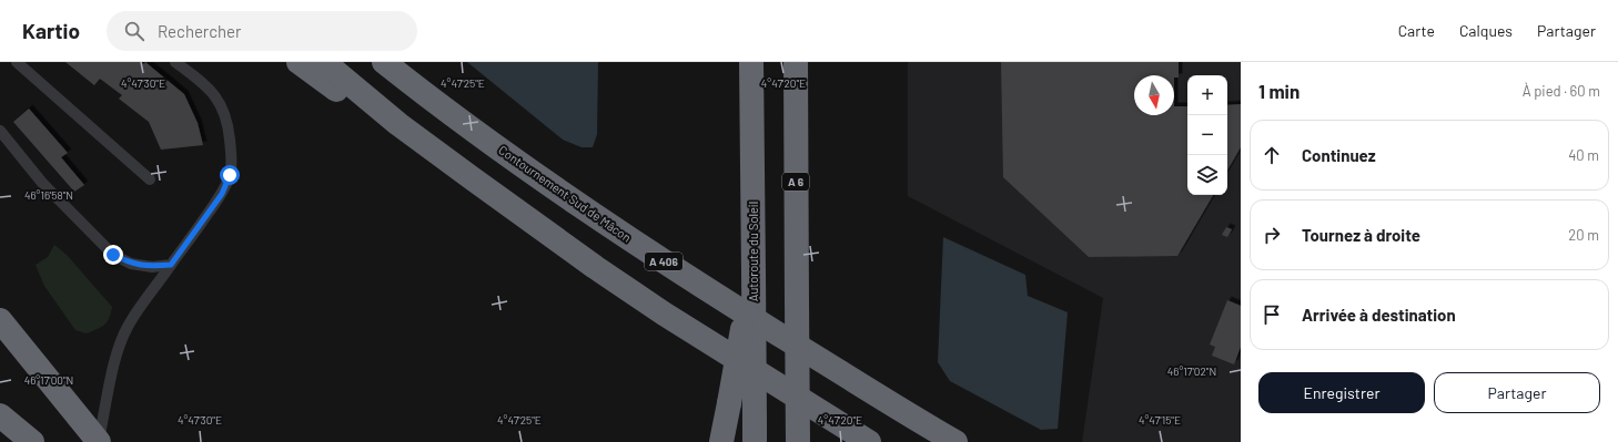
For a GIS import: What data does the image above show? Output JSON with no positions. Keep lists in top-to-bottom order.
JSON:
{
  "streets": {
    "highway": [
      "A 6",
      "Contournement Sud de Mâcon",
      "Autoroute du Soleil",
      "A 406"
    ]
  },
  "north": "bottom",
  "page": {
    "header": "Kartio",
    "search": "Rechercher",
    "nav": ["Carte", "Calques", "Partager"],
    "heading": ["1 min", "À pied · 60 m"],
    "map_buttons": ["+", "−"],
    "list": [
      ["Continuez", "40 m"],
      ["Tournez à droite", "20 m"],
      "Arrivée à destination"
    ],
    "buttons": ["Enregistrer", "Partager"]
  },
  "coordinates": [
    "4°47'30\"E",
    "4°47'25\"E",
    "4°47'20\"E",
    "46°16'58\"N",
    "46°17'02\"N",
    "46°17'00\"N",
    "4°47'15\"E"
  ]
}
